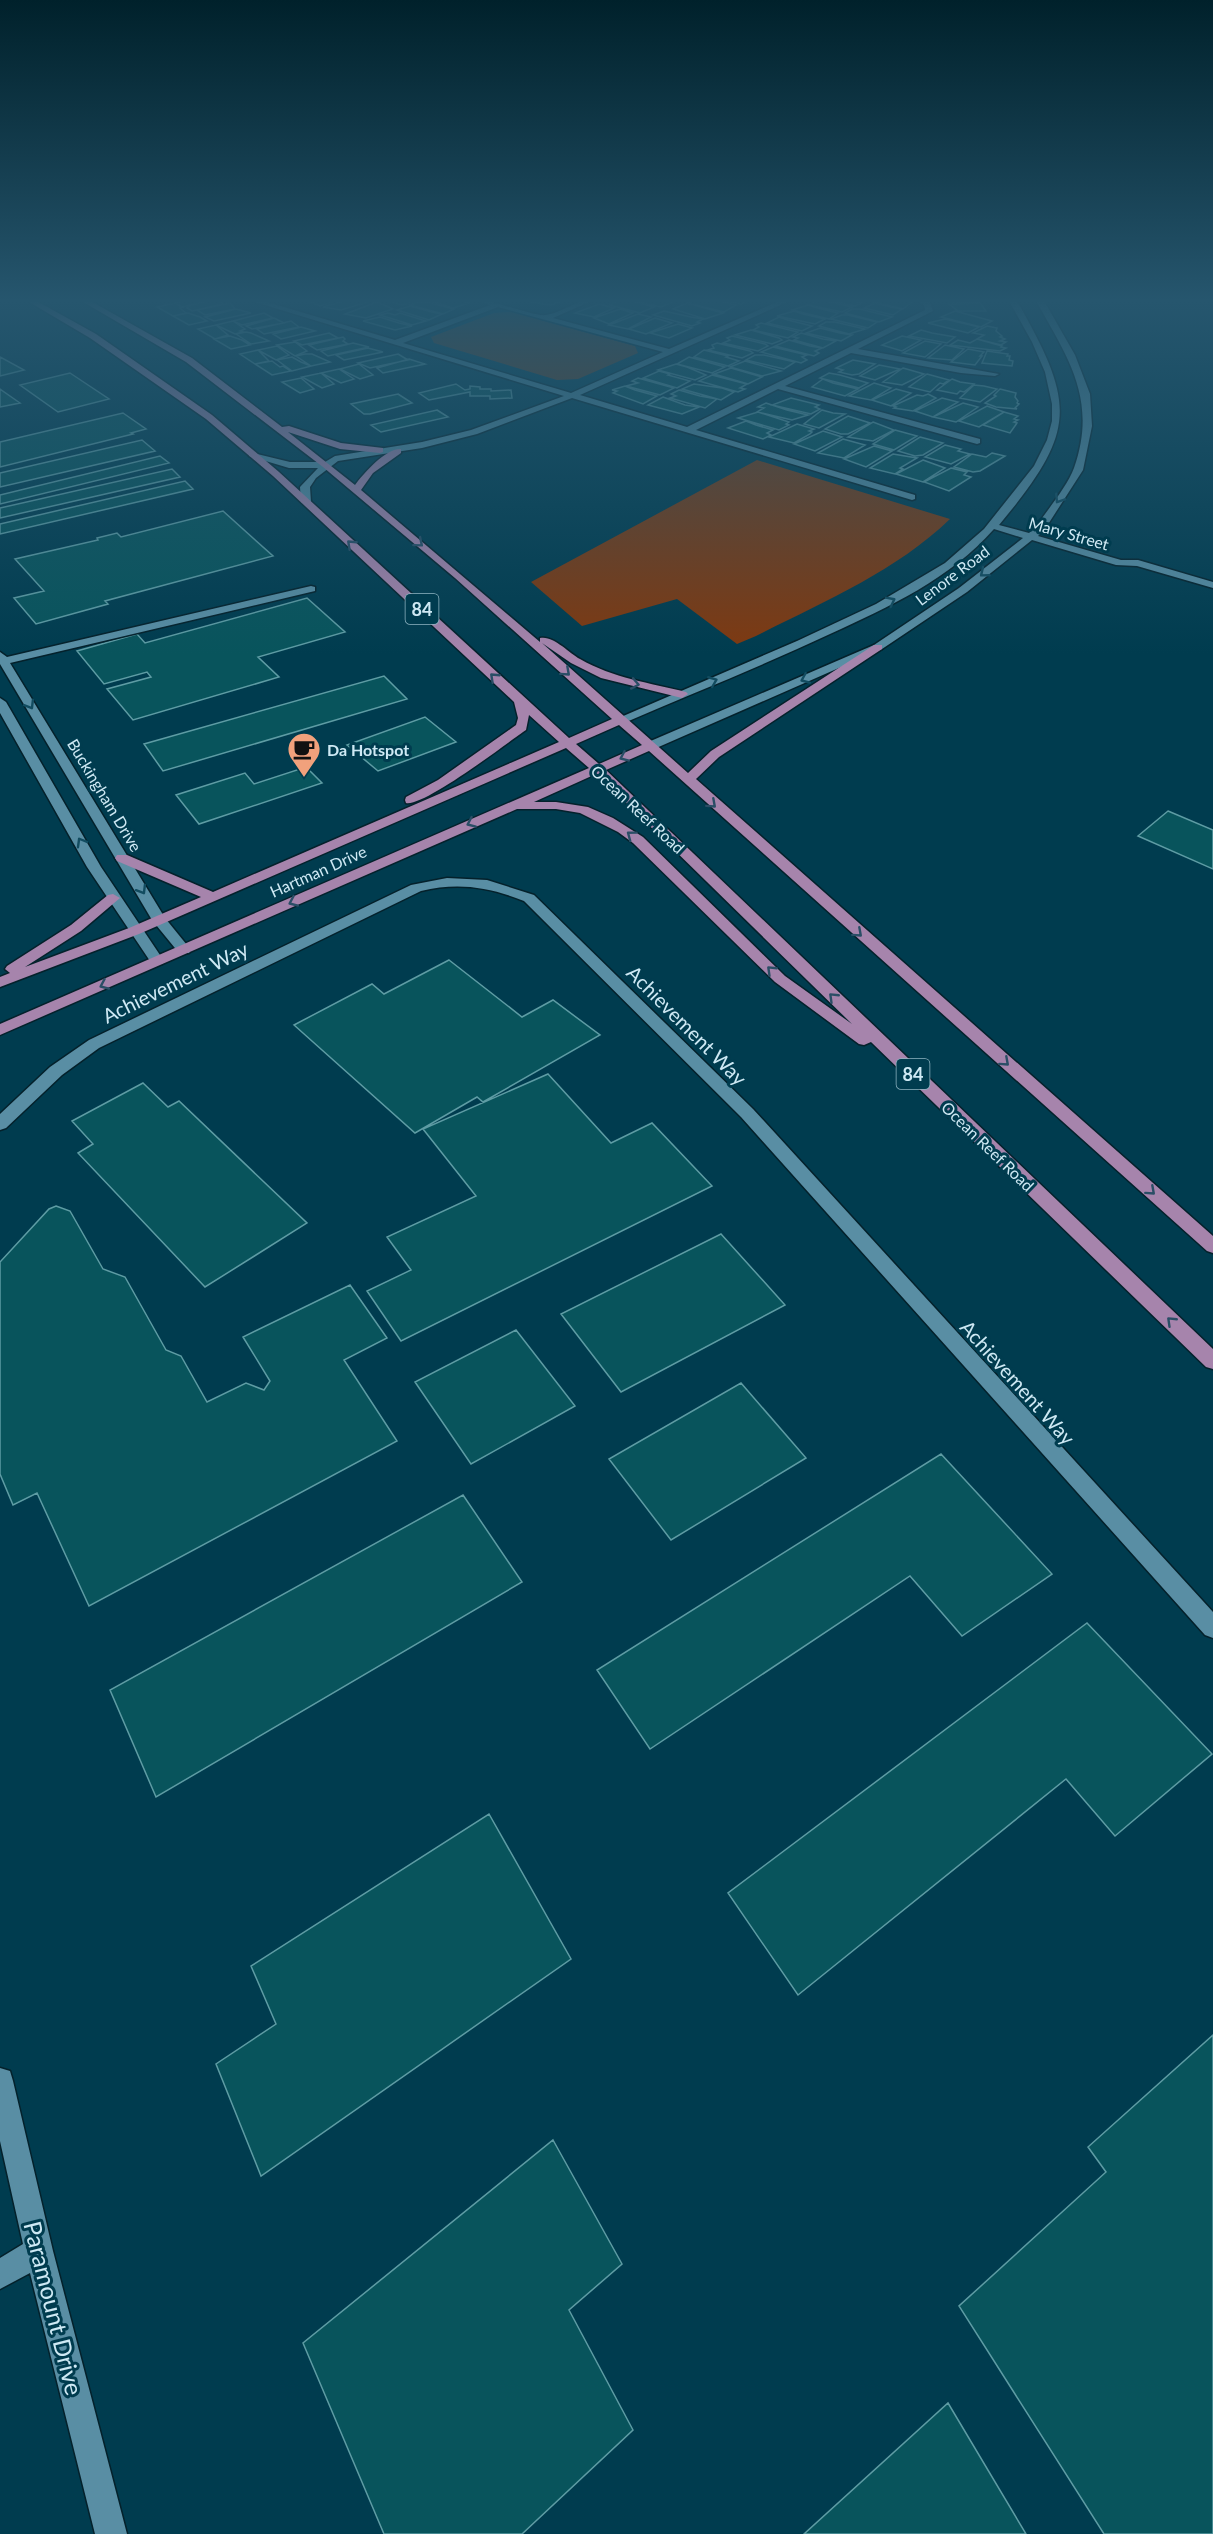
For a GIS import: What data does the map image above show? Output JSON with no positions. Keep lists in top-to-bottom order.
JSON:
{
  "streets": {
    "main road": ["84", "Ocean Reef Road", "Hartman Drive"],
    "street": [
      "Mary Street",
      "Lenore Road",
      "Buckingham Drive",
      "Achievement Way",
      "Paramount Drive"
    ]
  },
  "crossings": [
    ["Mary Street", "Lenore Road"],
    ["Lenore Road", "84"],
    ["Lenore Road", "Hartman Drive"],
    ["84", "Hartman Drive"],
    ["Buckingham Drive", "Hartman Drive"],
    ["Ocean Reef Road", "Hartman Drive"]
  ],
  "places": {
    "cafe": ["Da Hotspot"]
  }
}
